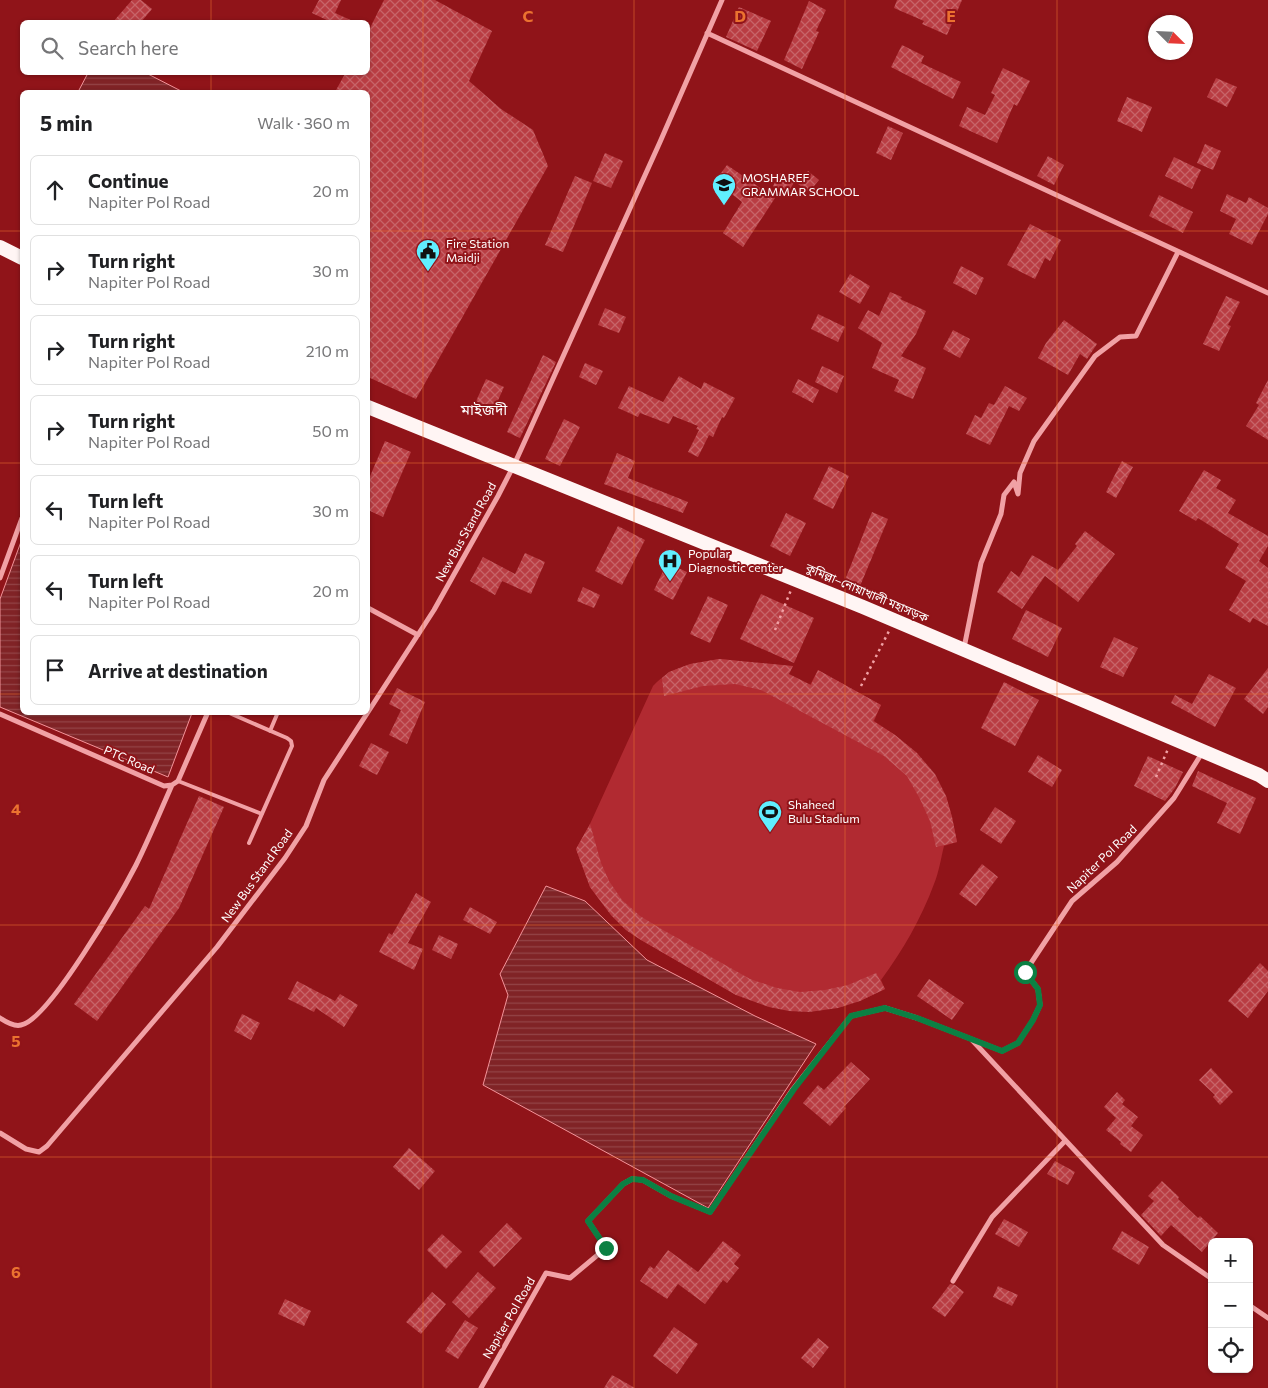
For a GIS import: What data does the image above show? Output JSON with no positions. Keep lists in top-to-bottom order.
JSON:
{
  "streets": {
    "highway": ["কুমিল্লা–নোয়াখালী মহাসড়ক"],
    "street": ["New Bus Stand Road", "PTC Road", "Napiter Pol Road"]
  },
  "crossings": [
    ["New Bus Stand Road", "কুমিল্লা–নোয়াখালী মহাসড়ক"],
    ["কুমিল্লা–নোয়াখালী মহাসড়ক", "Napiter Pol Road"]
  ],
  "districts": ["মাইজদী"],
  "places": {
    "school or university": ["MOSHAREF GRAMMAR SCHOOL"],
    "public building": ["Fire Station Maidji"],
    "hospital": ["Popular Diagnostic center"],
    "sports": ["Shaheed Bulu Stadium"]
  },
  "north": "bottom right",
  "page": {
    "search": "Search here",
    "heading": ["5 min", "Walk · 360 m"],
    "list": [
      ["Continue", "Napiter Pol Road", "20 m"],
      ["Turn right", "Napiter Pol Road", "30 m"],
      ["Turn right", "Napiter Pol Road", "210 m"],
      ["Turn right", "Napiter Pol Road", "50 m"],
      ["Turn left", "Napiter Pol Road", "30 m"],
      ["Turn left", "Napiter Pol Road", "20 m"],
      "Arrive at destination"
    ],
    "map_buttons": ["+", "−"]
  },
  "grid": {
    "columns": ["C", "D", "E"],
    "rows": ["4", "5", "6"]
  }
}
